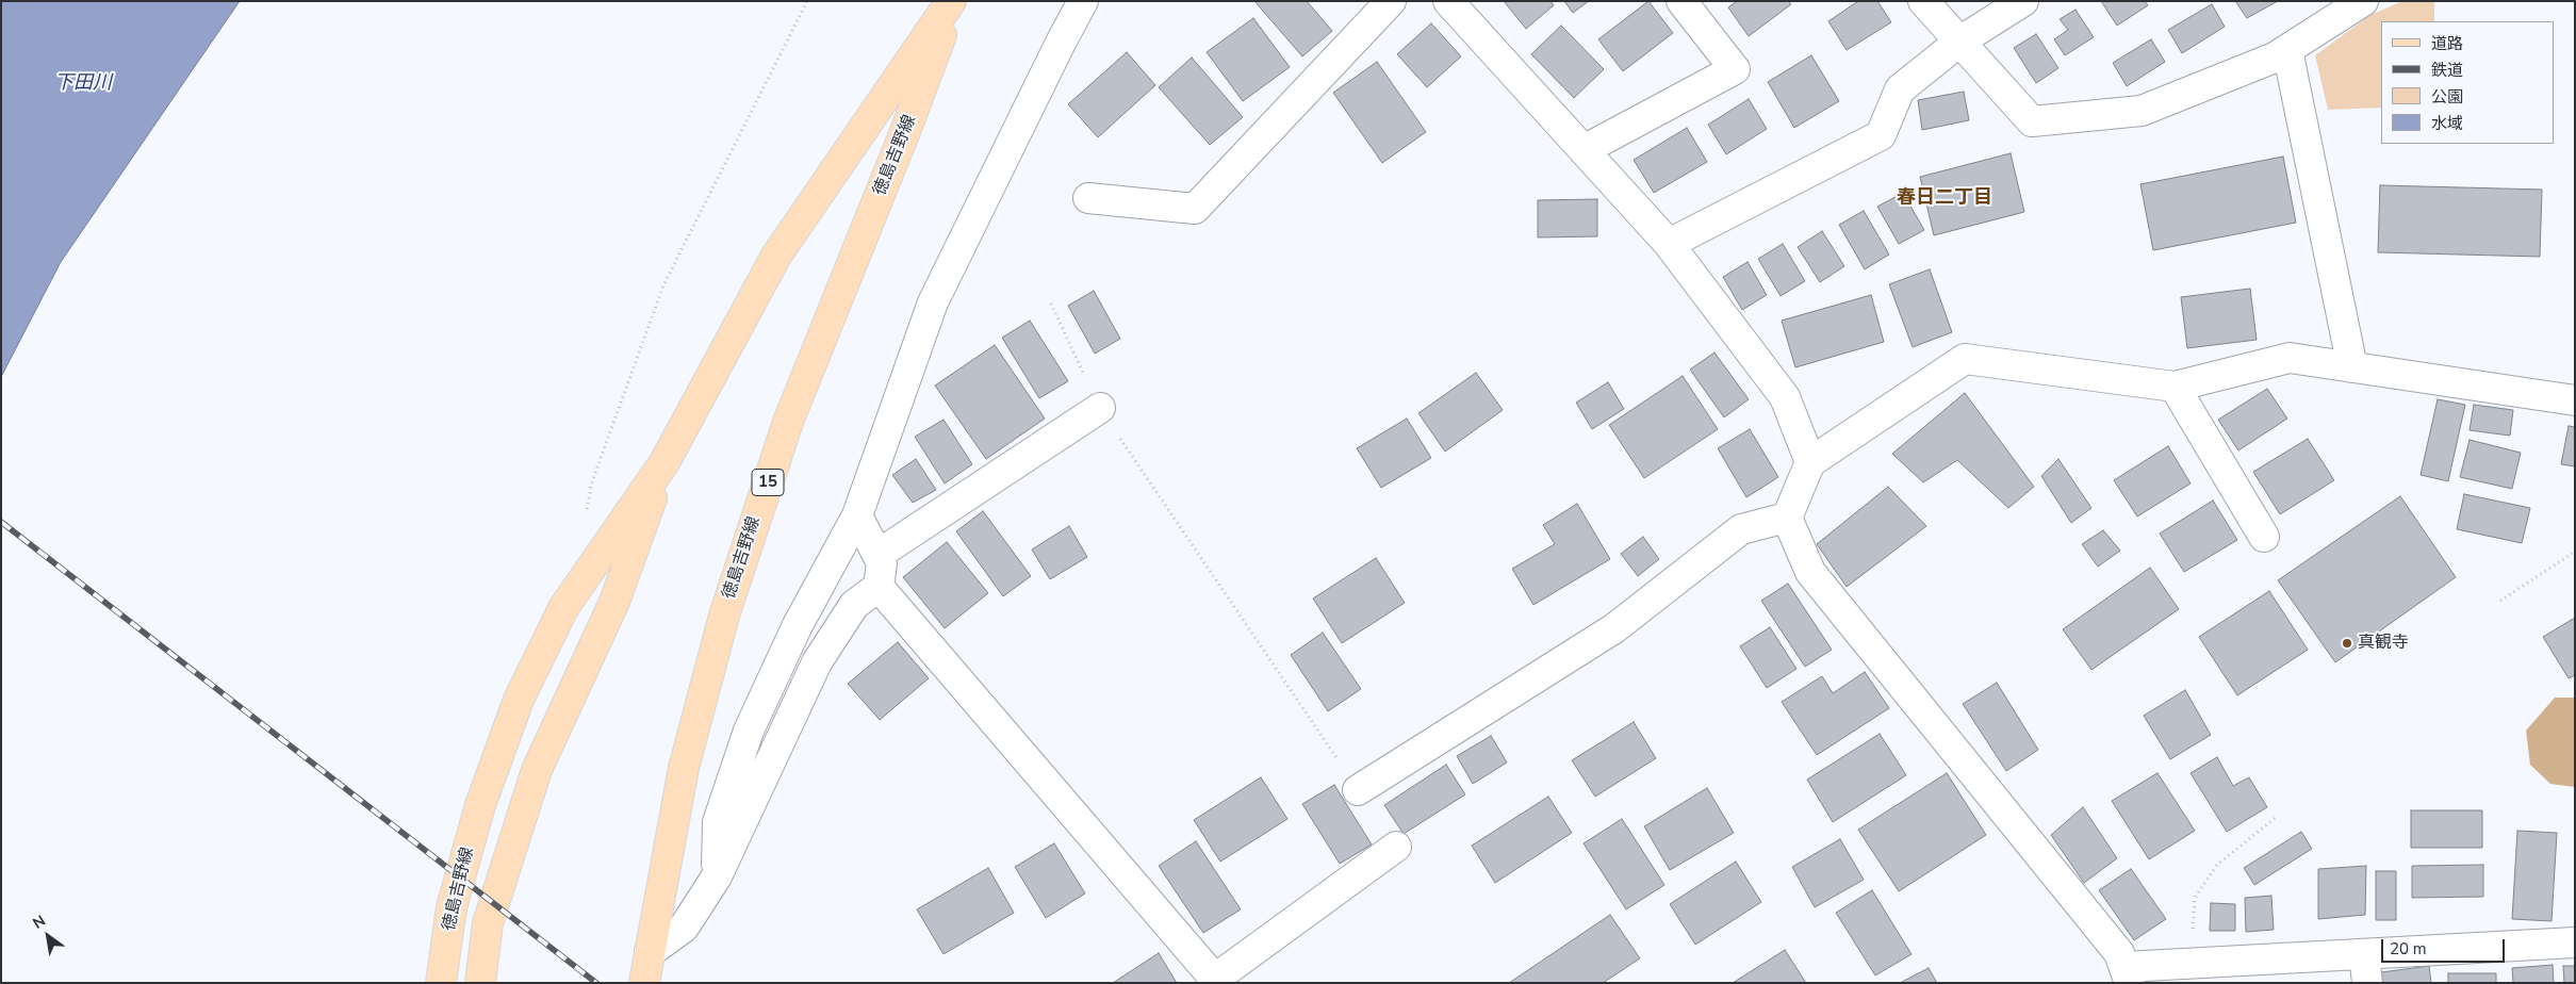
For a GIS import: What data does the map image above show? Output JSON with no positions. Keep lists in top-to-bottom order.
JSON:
{
  "streets": {
    "main road": ["徳島吉野線", "15"]
  },
  "districts": ["春日二丁目"],
  "water": ["下田川"],
  "places": ["真観寺"],
  "legend": [
    "道路",
    "鉄道",
    "公園",
    "水域"
  ],
  "scale_bar": "20 m",
  "north": "top left"
}
